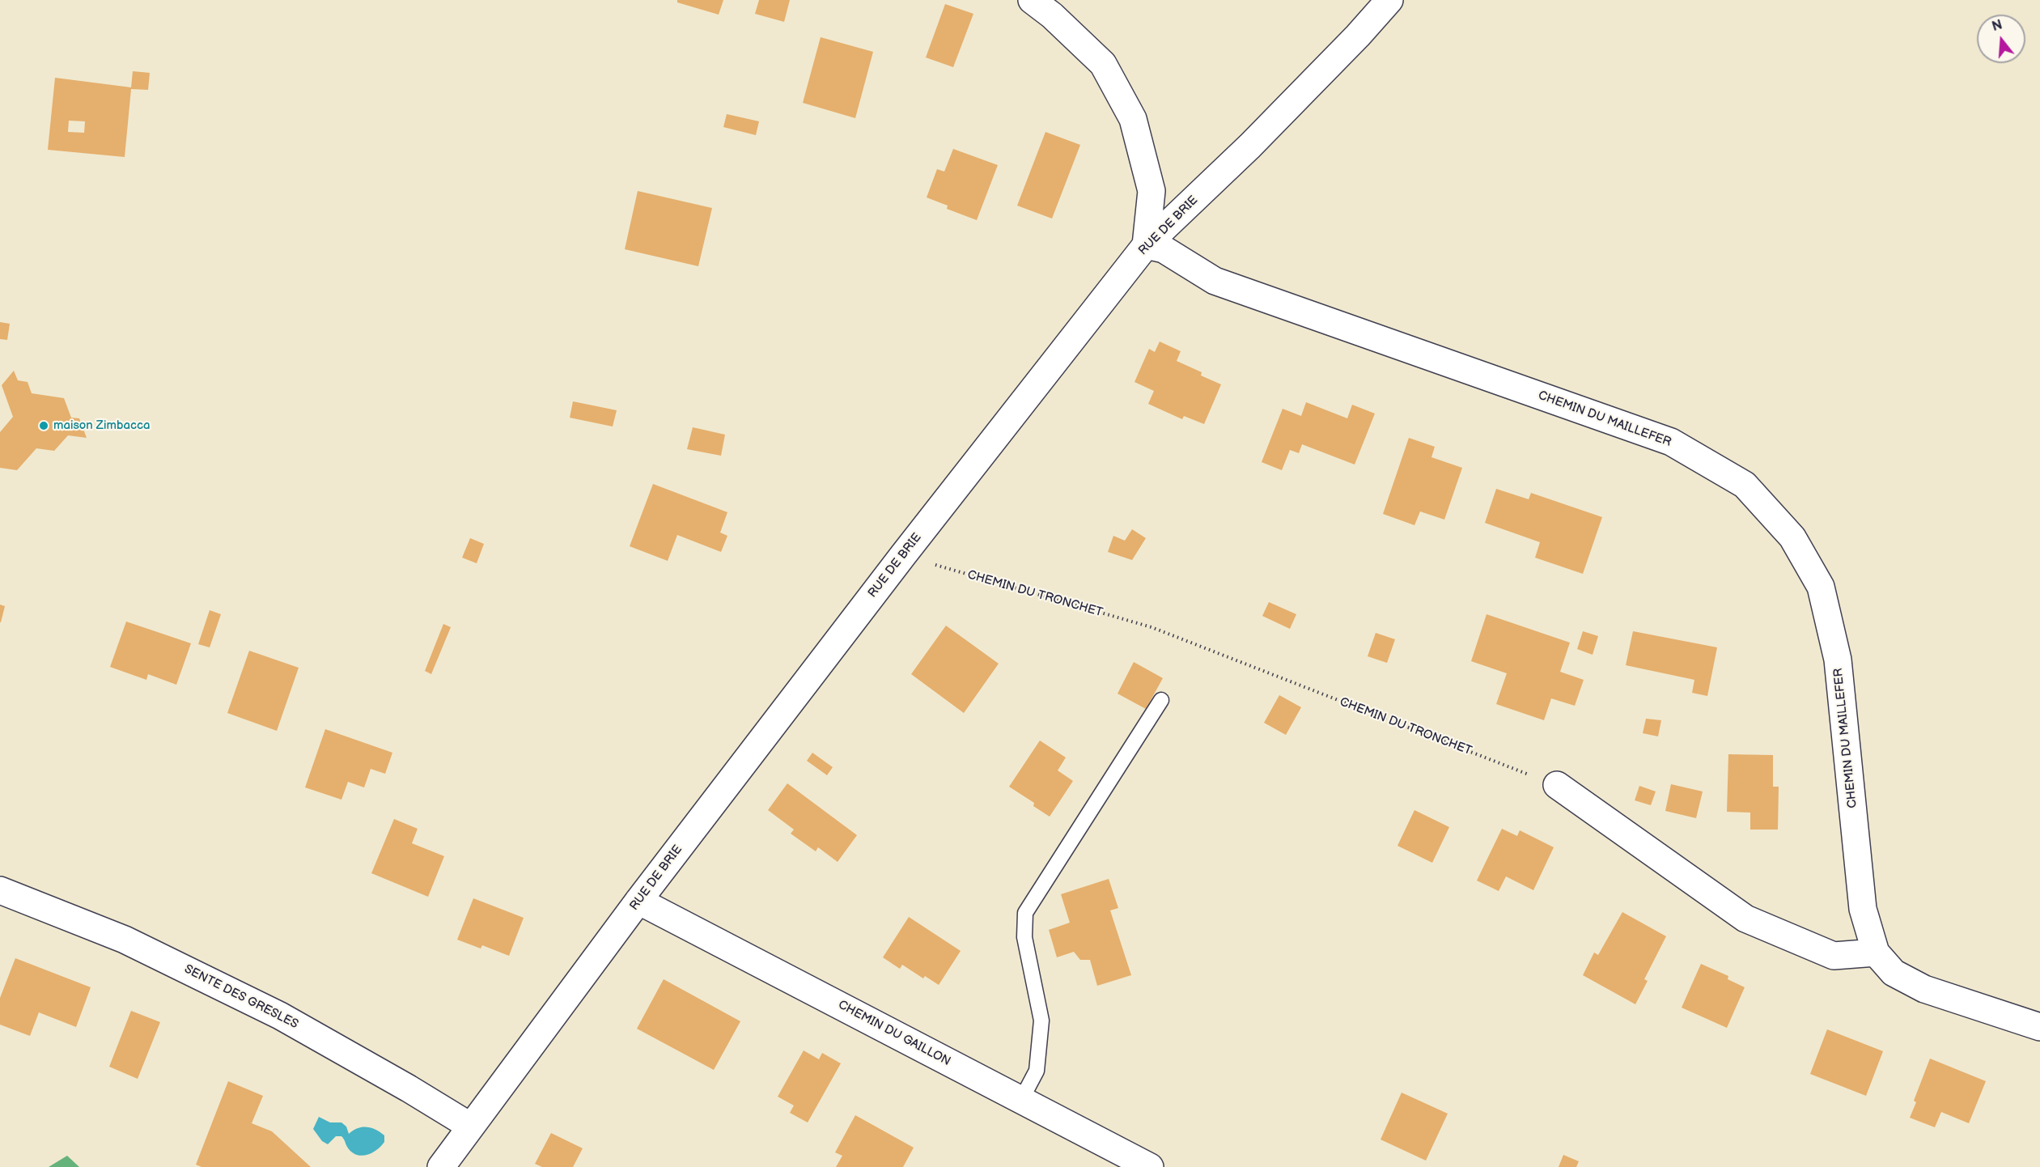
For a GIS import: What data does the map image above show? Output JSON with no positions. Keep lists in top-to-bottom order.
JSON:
{
  "streets": {
    "street": [
      "RUE DE BRIE",
      "CHEMIN DU MAILLEFER",
      "SENTE DES GRESLES",
      "CHEMIN DU GAILLON"
    ],
    "path": ["CHEMIN DU TRONCHET"]
  },
  "crossings": [
    ["RUE DE BRIE", "CHEMIN DU MAILLEFER"],
    ["RUE DE BRIE", "CHEMIN DU TRONCHET"],
    ["RUE DE BRIE", "SENTE DES GRESLES"],
    ["RUE DE BRIE", "CHEMIN DU GAILLON"]
  ],
  "places": ["maison Zimbacca"],
  "north": "top"
}
